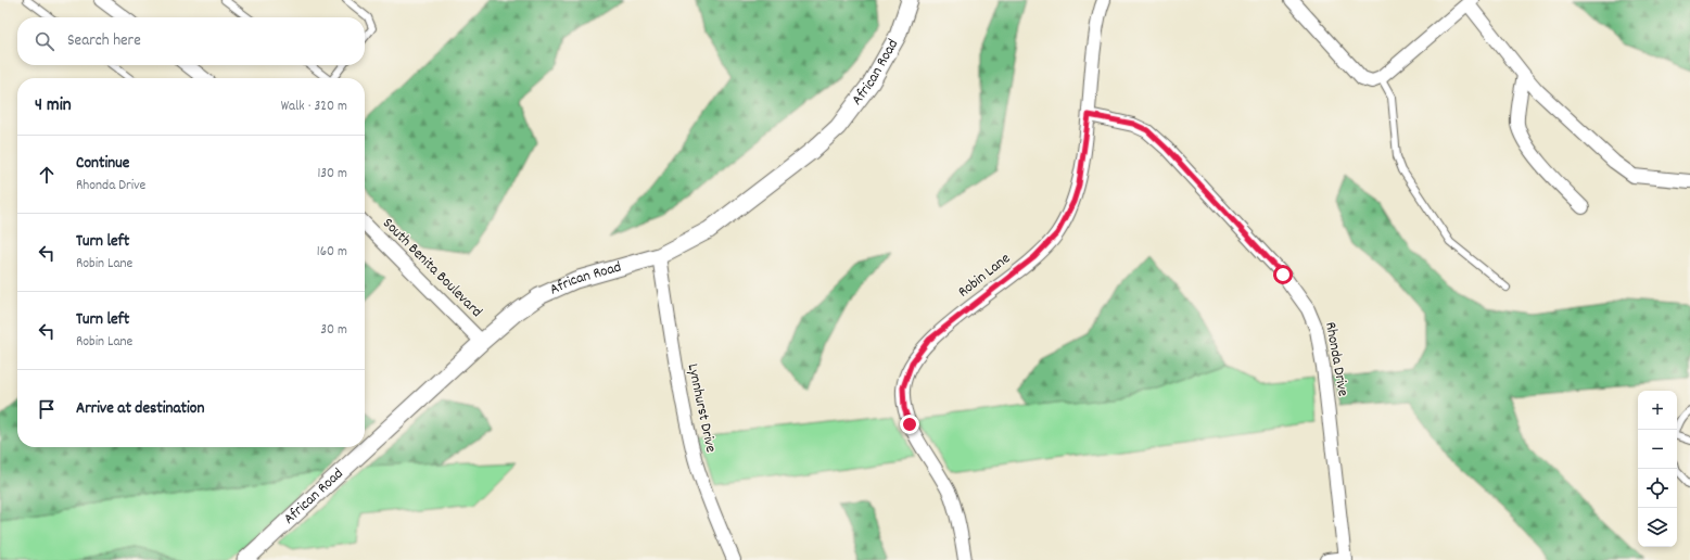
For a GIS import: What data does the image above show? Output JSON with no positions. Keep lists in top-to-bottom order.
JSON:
{
  "streets": {
    "street": [
      "African Road",
      "South Benita Boulevard",
      "Robin Lane",
      "Rhonda Drive",
      "Lynnhurst Drive"
    ]
  },
  "crossings": [
    ["African Road", "South Benita Boulevard"],
    ["African Road", "Lynnhurst Drive"],
    ["Robin Lane", "Rhonda Drive"]
  ],
  "page": {
    "search": "Search here",
    "heading": ["4 min", "Walk · 320 m"],
    "list": [
      ["Continue", "Rhonda Drive", "130 m"],
      ["Turn left", "Robin Lane", "160 m"],
      ["Turn left", "Robin Lane", "30 m"],
      "Arrive at destination"
    ],
    "map_buttons": ["+", "−"]
  }
}
